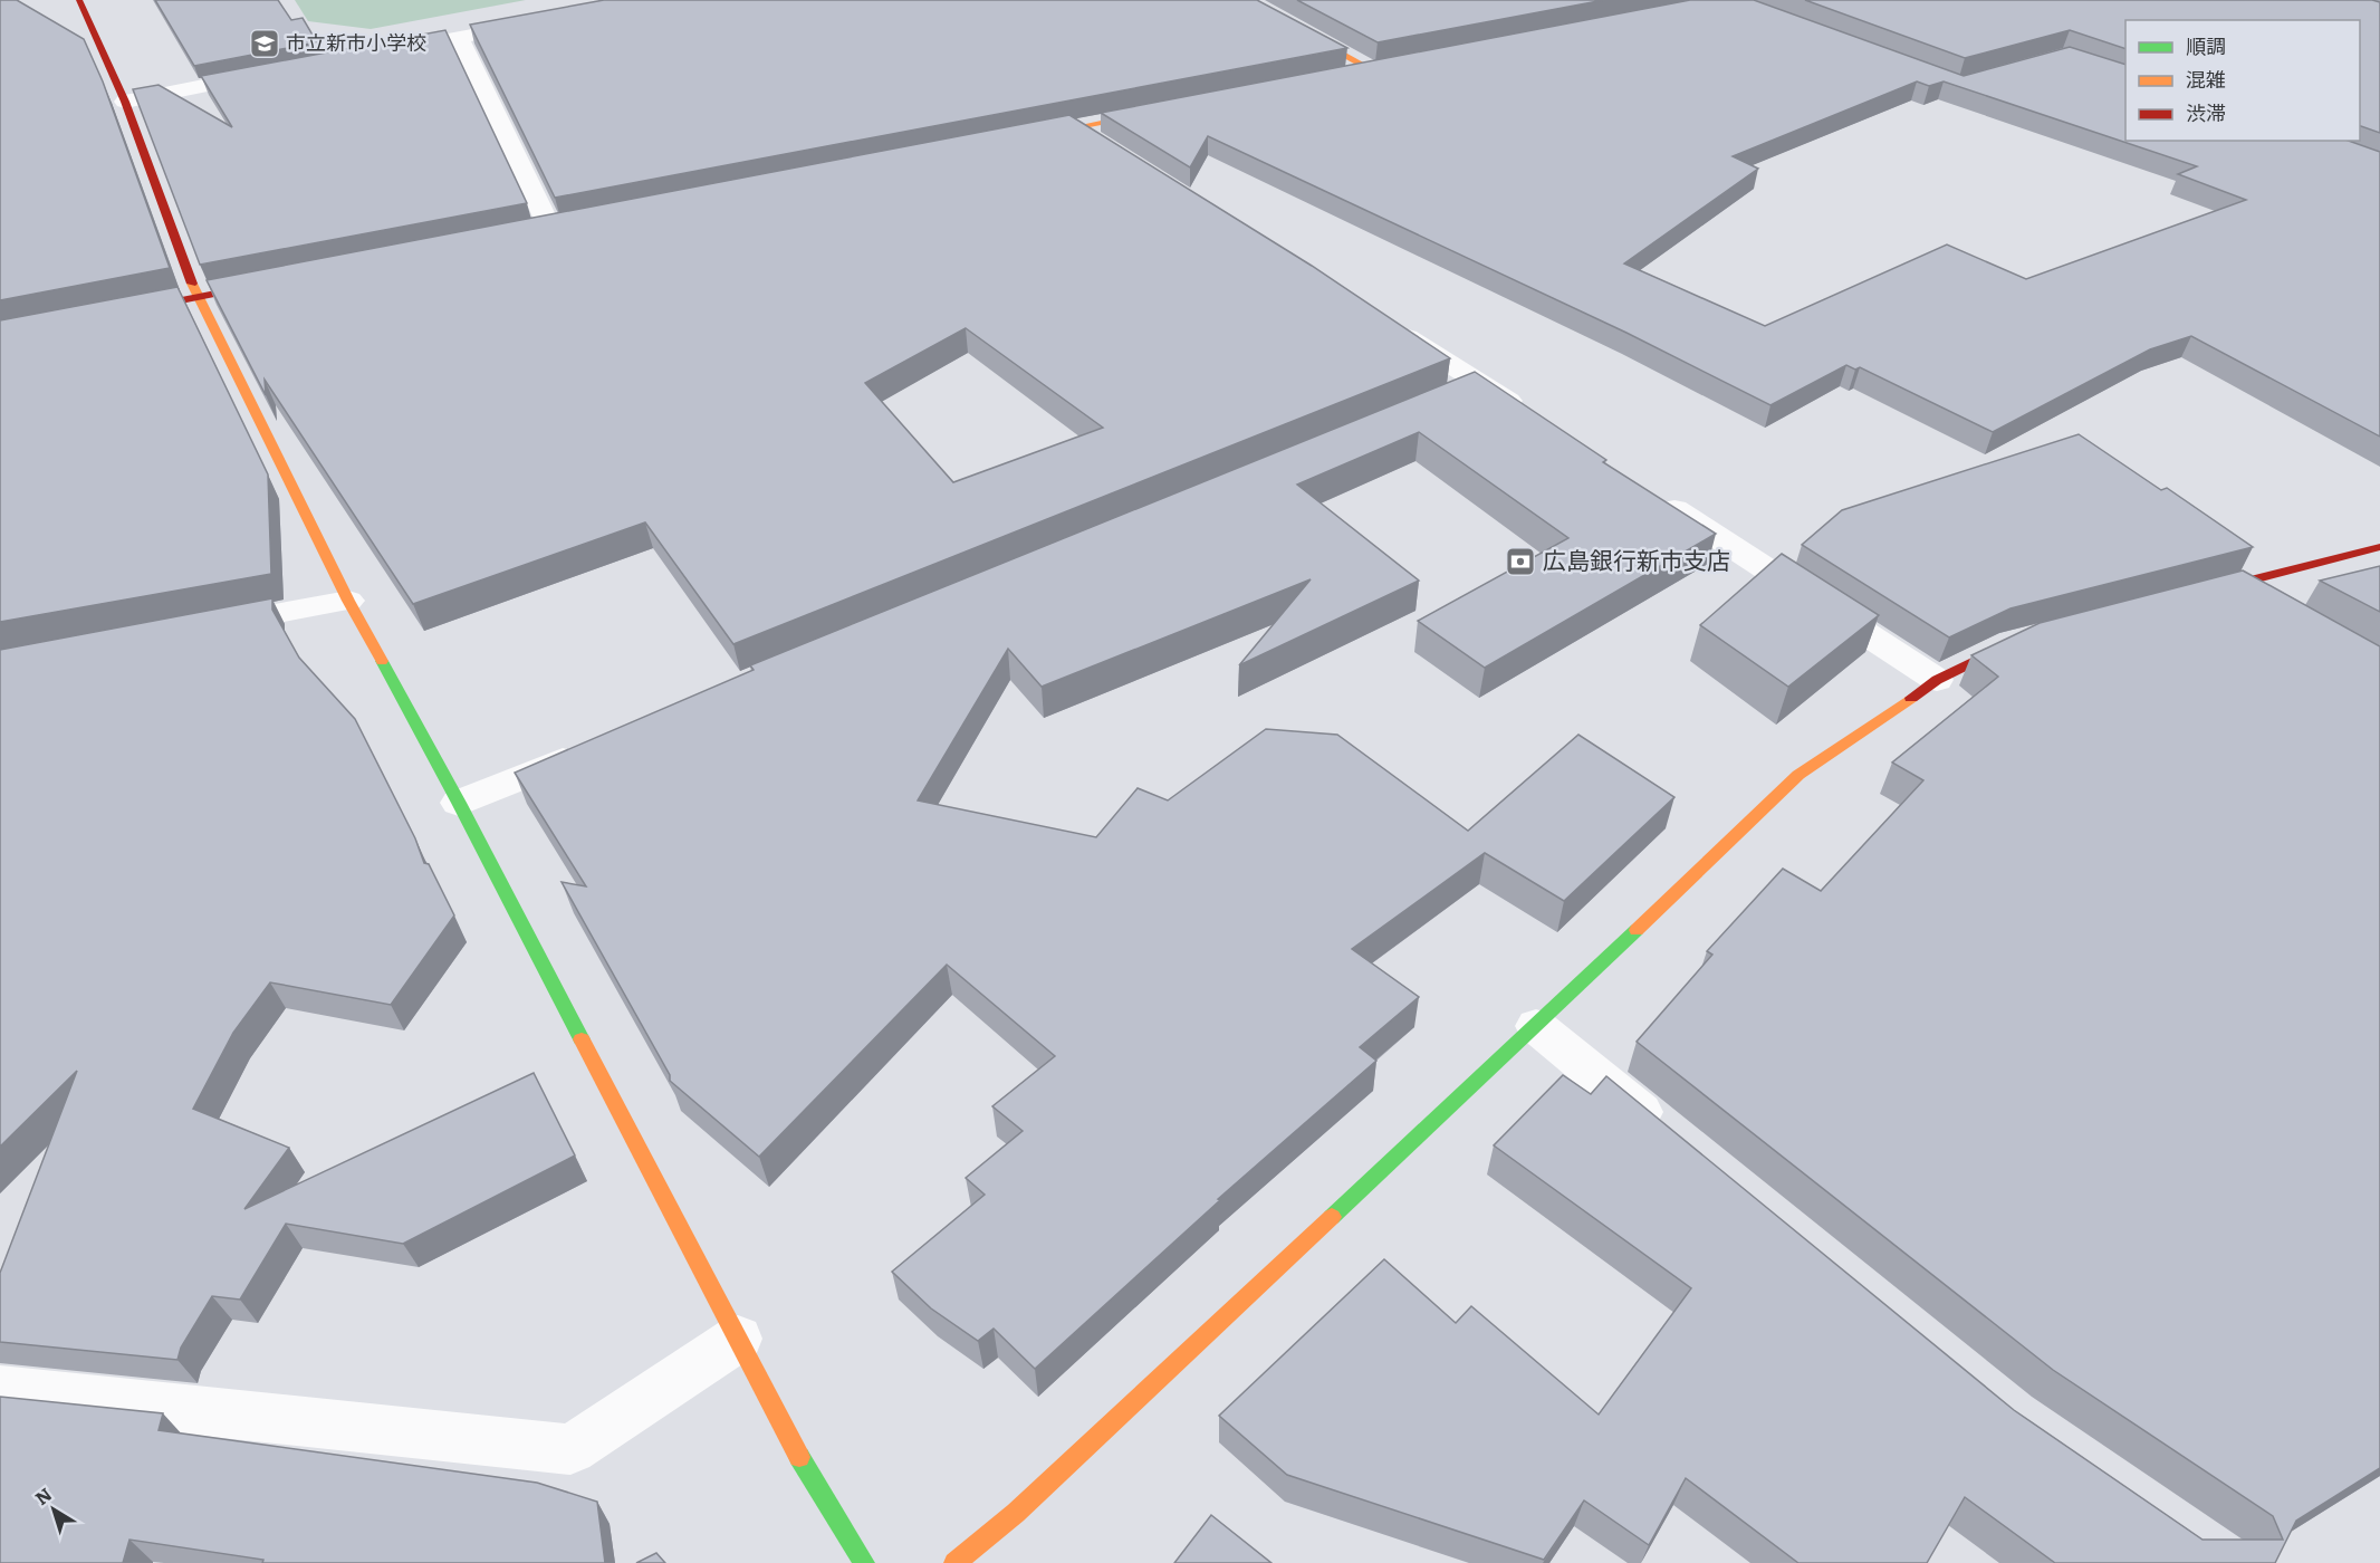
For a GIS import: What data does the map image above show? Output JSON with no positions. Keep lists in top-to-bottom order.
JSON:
{
  "places": {
    "school or university": ["市立新市小学校"],
    "bank": ["広島銀行新市支店"]
  },
  "legend": ["順調", "混雑", "渋滞"],
  "north": "top left"
}
